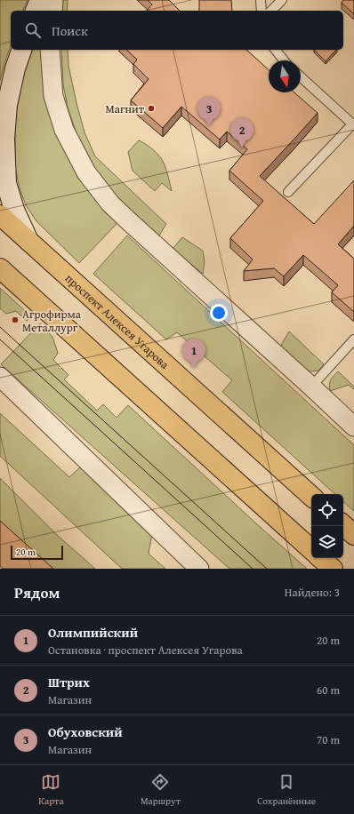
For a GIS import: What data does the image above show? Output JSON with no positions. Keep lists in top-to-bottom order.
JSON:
{
  "streets": {
    "main road": ["проспект Алексея Угарова"]
  },
  "places": ["Магнит", "Агрофирма Металлург"],
  "scale_bar": "20 m",
  "north": "bottom",
  "page": {
    "search": "Поиск",
    "pins": ["3", "2", "1"],
    "scale": "20 m",
    "heading": ["Рядом", "Найдено: 3"],
    "list": [
      {
        "mark": "1",
        "name": "Олимпийский",
        "note": "Остановка · проспект Алексея Угарова",
        "value": "20 m"
      },
      {
        "mark": "2",
        "name": "Штрих",
        "note": "Магазин",
        "value": "60 m"
      },
      {
        "mark": "3",
        "name": "Обуховский",
        "note": "Магазин",
        "value": "70 m"
      }
    ],
    "nav": ["Карта", "Маршрут", "Сохранённые"]
  }
}
